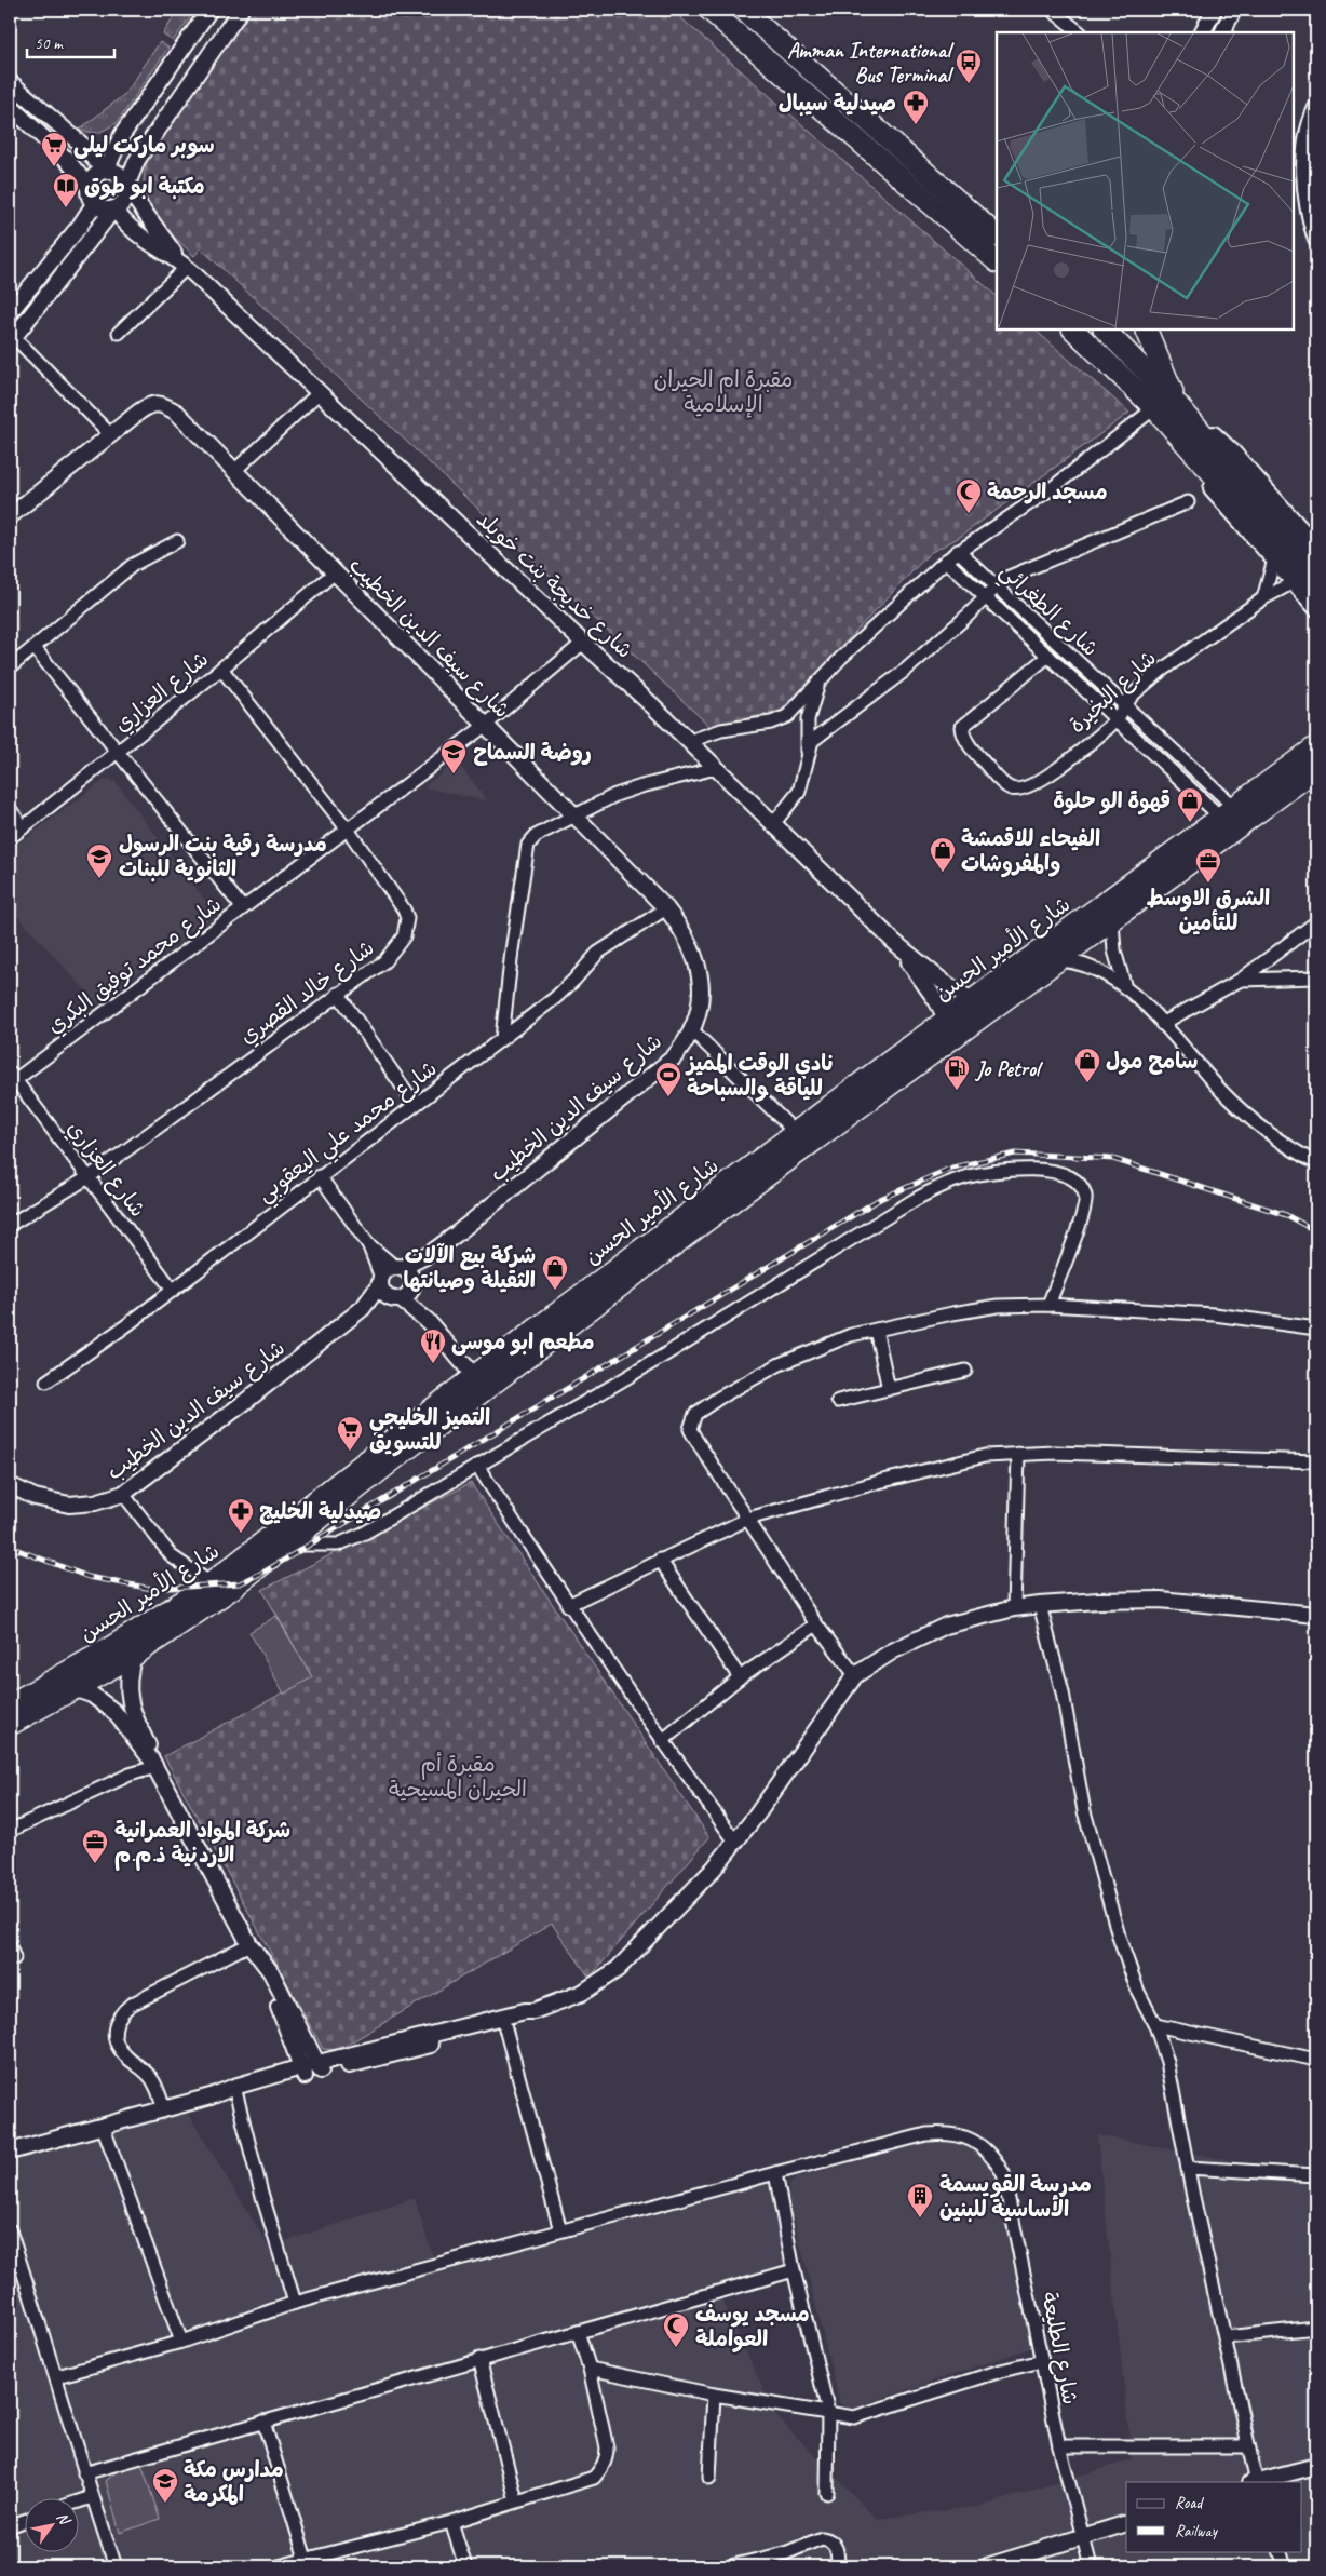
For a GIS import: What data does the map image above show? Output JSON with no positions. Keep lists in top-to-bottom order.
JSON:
{
  "streets": {
    "highway": ["شارع الأمير الحسن"],
    "street": [
      "شارع خديجة بنت خويلد",
      "شارع الطغرائي",
      "شارع سيف الدين الخطيب",
      "شارع العزاري",
      "شارع البخيرة",
      "شارع محمد توفيق البكري",
      "شارع خالد القصري",
      "شارع محمد علي اليعقوبي",
      "شارع الطليعة"
    ]
  },
  "crossings": [
    ["شارع خديجة بنت خويلد", "شارع الأمير الحسن"],
    ["شارع خديجة بنت خويلد", "شارع محمد توفيق البكري"],
    ["شارع الطغرائي", "شارع البخيرة"],
    ["شارع الطغرائي", "شارع الأمير الحسن"],
    ["شارع سيف الدين الخطيب", "شارع العزاري"],
    ["شارع سيف الدين الخطيب", "شارع محمد توفيق البكري"],
    ["شارع سيف الدين الخطيب", "شارع محمد علي اليعقوبي"],
    ["شارع العزاري", "شارع محمد توفيق البكري"],
    ["شارع العزاري", "شارع خالد القصري"],
    ["شارع العزاري", "شارع محمد علي اليعقوبي"],
    ["شارع محمد توفيق البكري", "شارع خالد القصري"]
  ],
  "parks": ["مقبرة ام الحيران الإسلامية", "مقبرة أم الحيران المسيحية"],
  "places": {
    "bus stop": ["Amman International Bus Terminal"],
    "pharmacy": ["صيدلية سيبال", "صيدلية الخليج"],
    "supermarket": ["سوبر ماركت ليلى", "التميز الخليجي للتسويق"],
    "library": ["مكتبة ابو طوق"],
    "mosque": ["مسجد الرحمة", "مسجد يوسف العواملة"],
    "school or university": ["روضة السماح", "مدرسة رقية بنت الرسول الثانوية للبنات", "مدارس مكة المكرمة"],
    "shop": [
      "قهوة الو حلوة",
      "الفيحاء للاقمشة والمفروشات",
      "سامح مول",
      "شركة بيع الآلات الثقيلة وصيانتها"
    ],
    "office": ["الشرق الاوسط للتأمين", "شركة المواد العمرانية الاردنية ذ.م.م"],
    "fuel station": ["Jo Petrol"],
    "sports": ["نادي الوقت المميز للياقة والسباحة"],
    "restaurant": ["مطعم ابو موسى"],
    "building": ["مدرسة القويسمة الأساسية للبنين"]
  },
  "legend": ["Road", "Railway"],
  "scale_bar": "50 m",
  "north": "top right"
}
